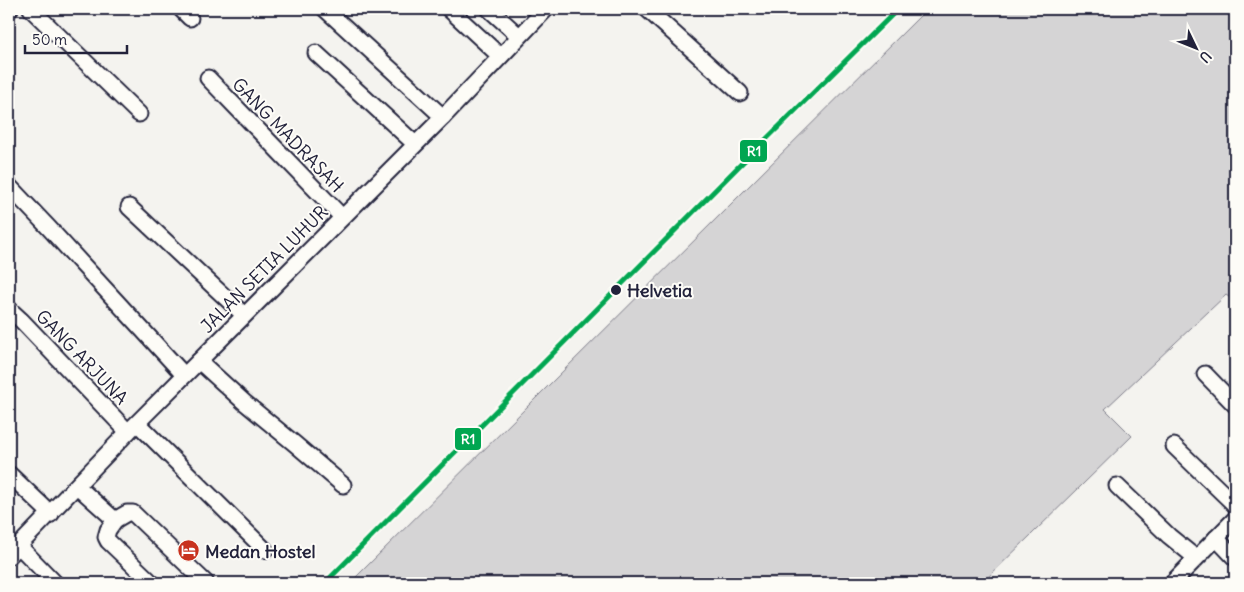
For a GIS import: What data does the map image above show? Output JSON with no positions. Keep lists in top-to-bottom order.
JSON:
{
  "streets": {
    "street": ["GANG MADRASAH", "JALAN SETIA LUHUR", "GANG ARJUNA"]
  },
  "crossings": [
    ["GANG MADRASAH", "JALAN SETIA LUHUR"],
    ["JALAN SETIA LUHUR", "GANG ARJUNA"]
  ],
  "places": {
    "other": ["Helvetia"],
    "hotel": ["Medan Hostel"]
  },
  "lines": ["transit line R1"],
  "scale_bar": "50 m",
  "north": "bottom right"
}
